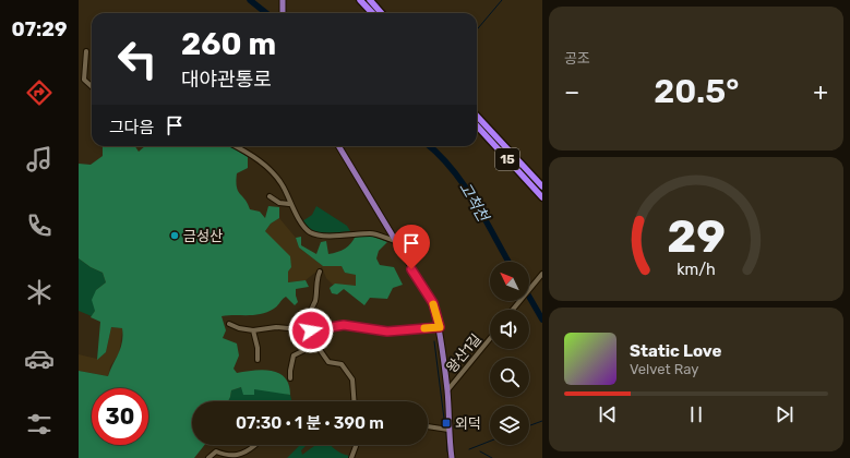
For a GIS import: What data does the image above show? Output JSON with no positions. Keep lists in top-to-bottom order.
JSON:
{
  "streets": {
    "highway": ["15"],
    "street": ["왕산1길"]
  },
  "water": ["고척천"],
  "places": {
    "other": ["금성산"],
    "transit": ["외덕"]
  },
  "north": "top left",
  "page": {
    "tabs": "07:29",
    "tile": "공조",
    "turn": ["260 m", "대야관통로"],
    "heat": ["−", "20.5°", "+"],
    "then": "그다음",
    "song": ["Static Love", "Velvet Ray"],
    "limit": "30",
    "trip": "07:30 · 1 분 · 390 m",
    "gauge": ["29", "km/h"]
  }
}
